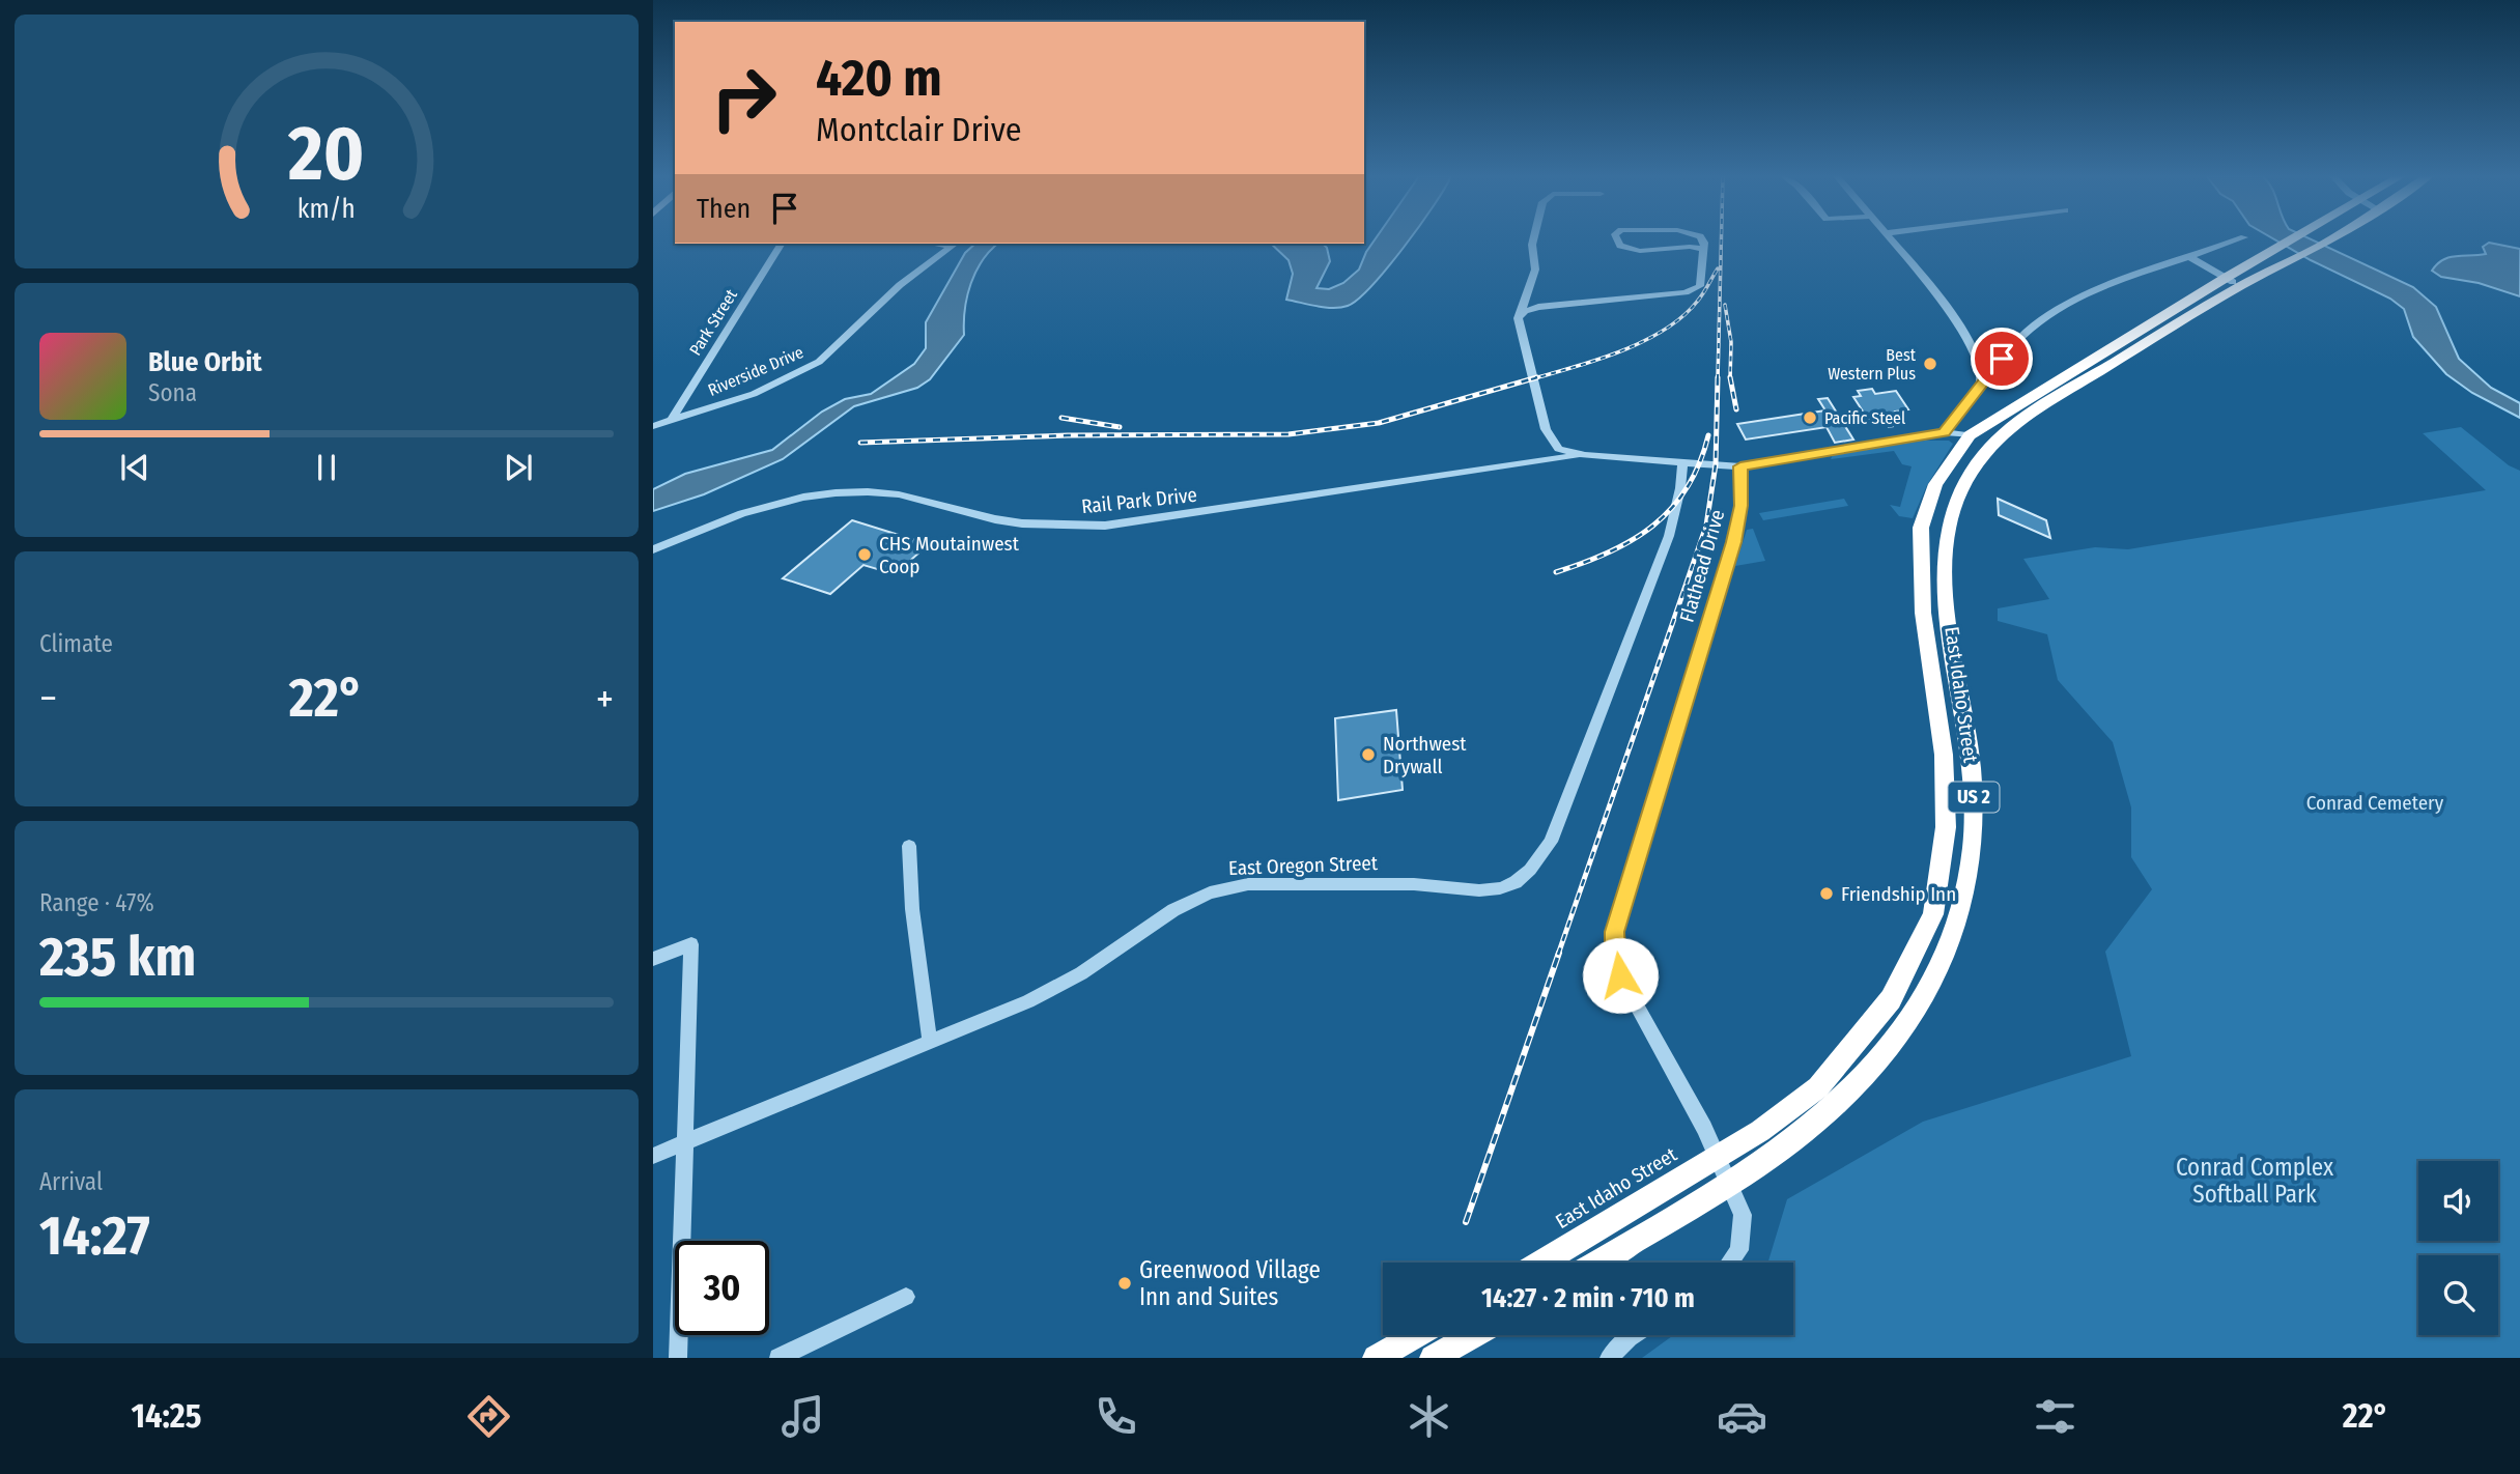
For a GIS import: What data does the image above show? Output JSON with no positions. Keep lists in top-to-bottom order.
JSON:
{
  "streets": {
    "highway": ["East Idaho Street", "US 2"],
    "street": [
      "Park Street",
      "Riverside Drive",
      "Rail Park Drive",
      "Flathead Drive",
      "East Oregon Street"
    ]
  },
  "crossings": [
    ["Park Street", "Riverside Drive"],
    ["Flathead Drive", "East Idaho Street"]
  ],
  "parks": ["Conrad Cemetery", "Conrad Complex Softball Park"],
  "places": [
    "Best Western Plus",
    "Pacific Steel",
    "CHS Moutainwest Coop",
    "Northwest Drywall",
    "Friendship Inn",
    "Greenwood Village Inn and Suites"
  ],
  "page": {
    "turn": ["420 m", "Montclair Drive"],
    "then": "Then",
    "song": ["Blue Orbit", "Sona"],
    "tile": [
      "Climate",
      ["Range · 47%", "235 km"],
      ["Arrival", "14:27"]
    ],
    "heat": ["−", "22°", "+"],
    "limit": "30",
    "trip": "14:27 · 2 min · 710 m",
    "tabs": ["14:25", "22°"],
    "gauge": ["20", "km/h"]
  }
}
